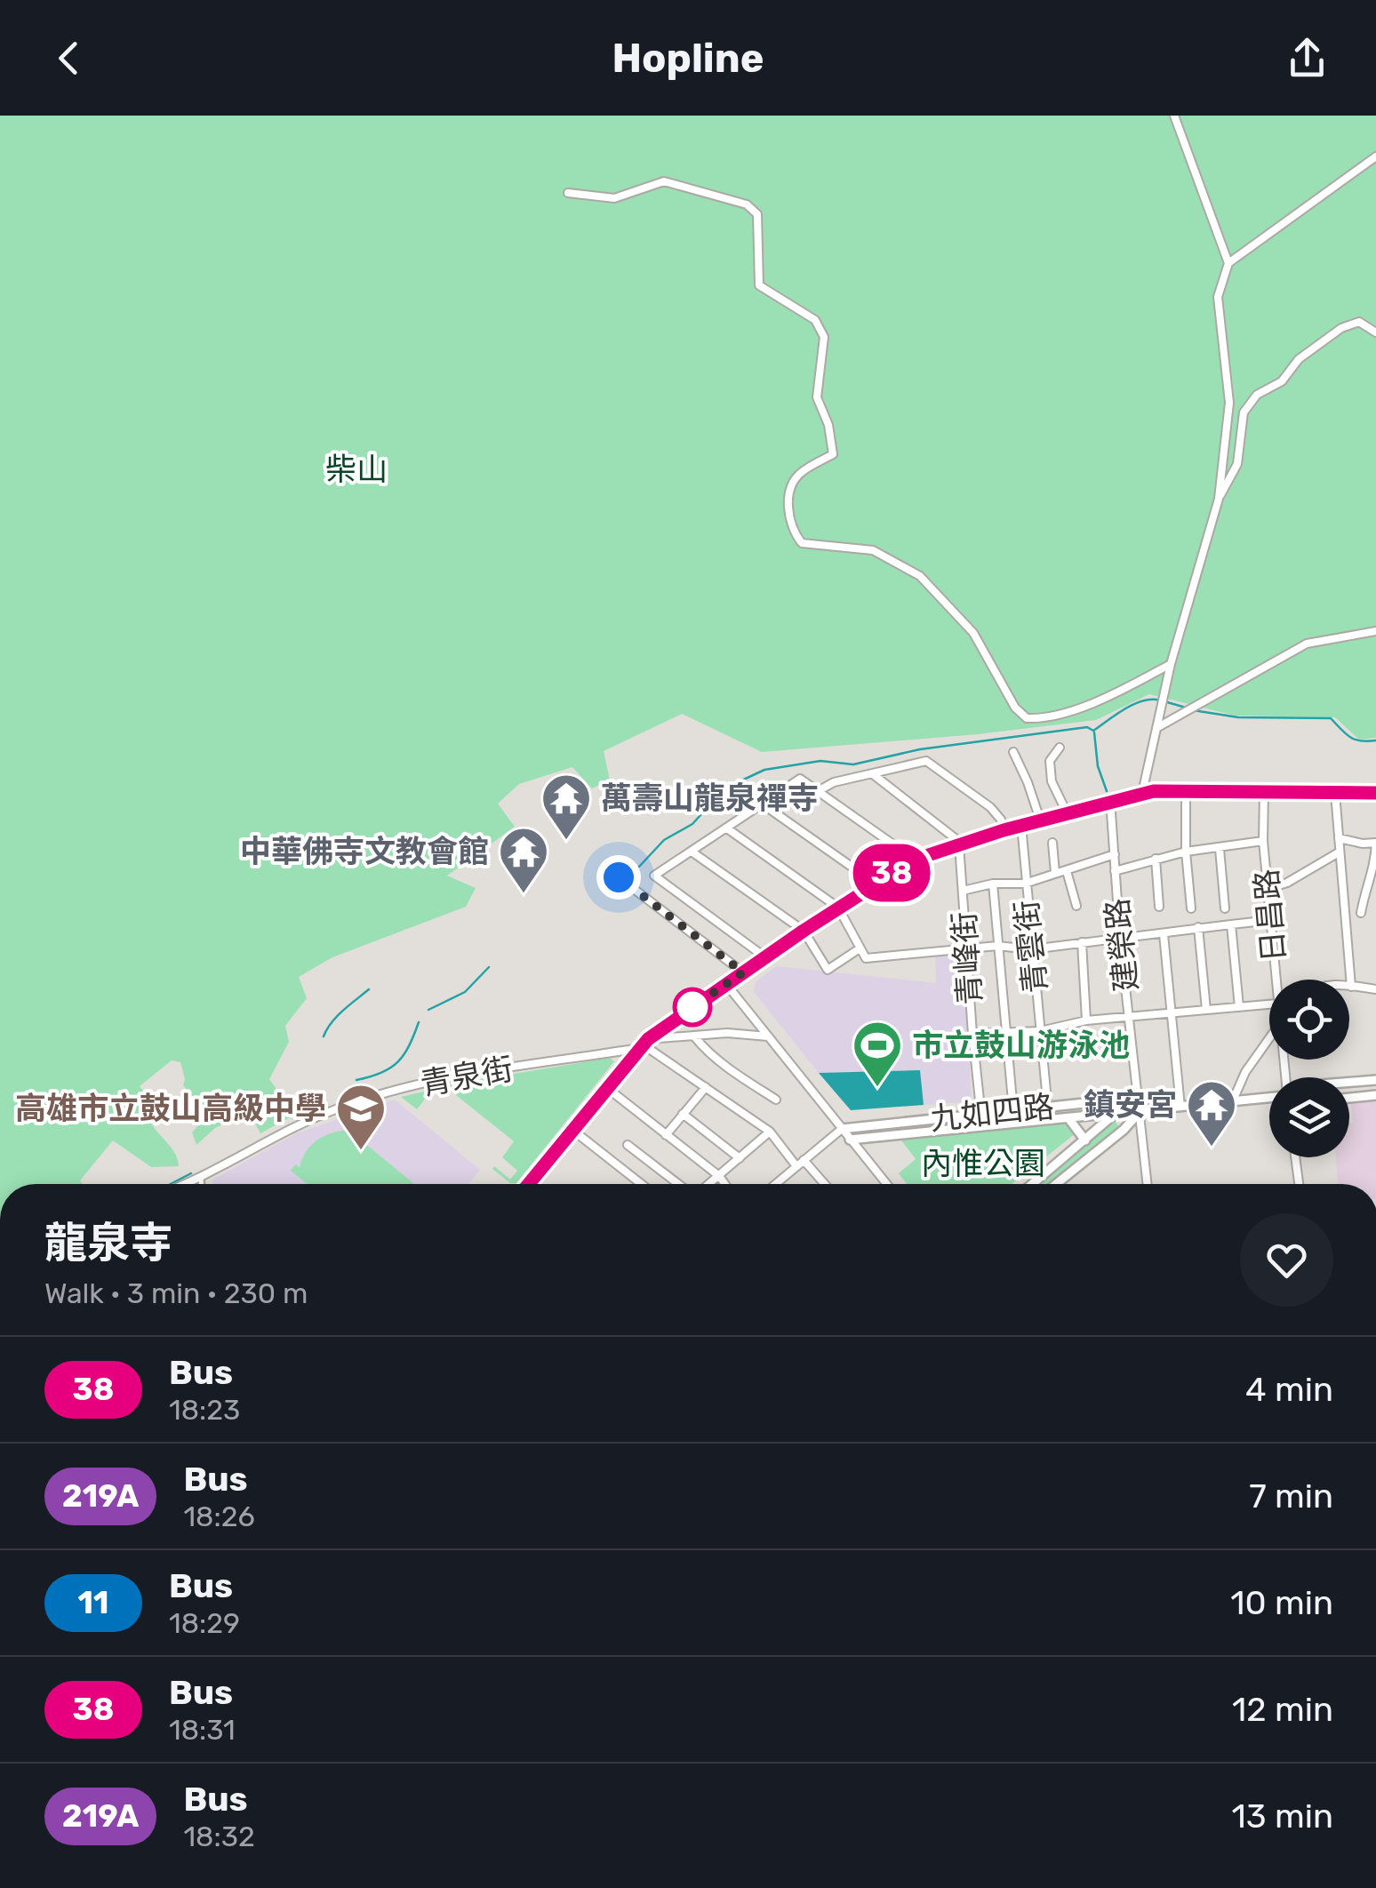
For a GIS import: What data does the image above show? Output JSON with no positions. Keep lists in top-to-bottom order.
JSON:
{
  "streets": {
    "street": [
      "日昌路",
      "建榮路",
      "青雲街",
      "青峰街",
      "青泉街",
      "九如四路"
    ]
  },
  "crossings": [
    ["建榮路", "九如四路"],
    ["青雲街", "九如四路"],
    ["青峰街", "九如四路"]
  ],
  "parks": ["柴山", "內惟公園"],
  "places": {
    "temple": ["萬壽山龍泉禪寺", "中華佛寺文教會館", "鎮安宮"],
    "sports": ["市立鼓山游泳池"],
    "school or university": ["高雄市立鼓山高級中學"]
  },
  "lines": ["bus line 38"],
  "page": {
    "header": "Hopline",
    "on_map": "38",
    "heading": ["龍泉寺", "Walk · 3 min · 230 m"],
    "list": [
      {
        "mark": "38",
        "name": "Bus",
        "note": "18:23",
        "value": "4 min"
      },
      {
        "mark": "219A",
        "name": "Bus",
        "note": "18:26",
        "value": "7 min"
      },
      {
        "mark": "11",
        "name": "Bus",
        "note": "18:29",
        "value": "10 min"
      },
      {
        "mark": "38",
        "name": "Bus",
        "note": "18:31",
        "value": "12 min"
      },
      {
        "mark": "219A",
        "name": "Bus",
        "note": "18:32",
        "value": "13 min"
      }
    ]
  }
}
